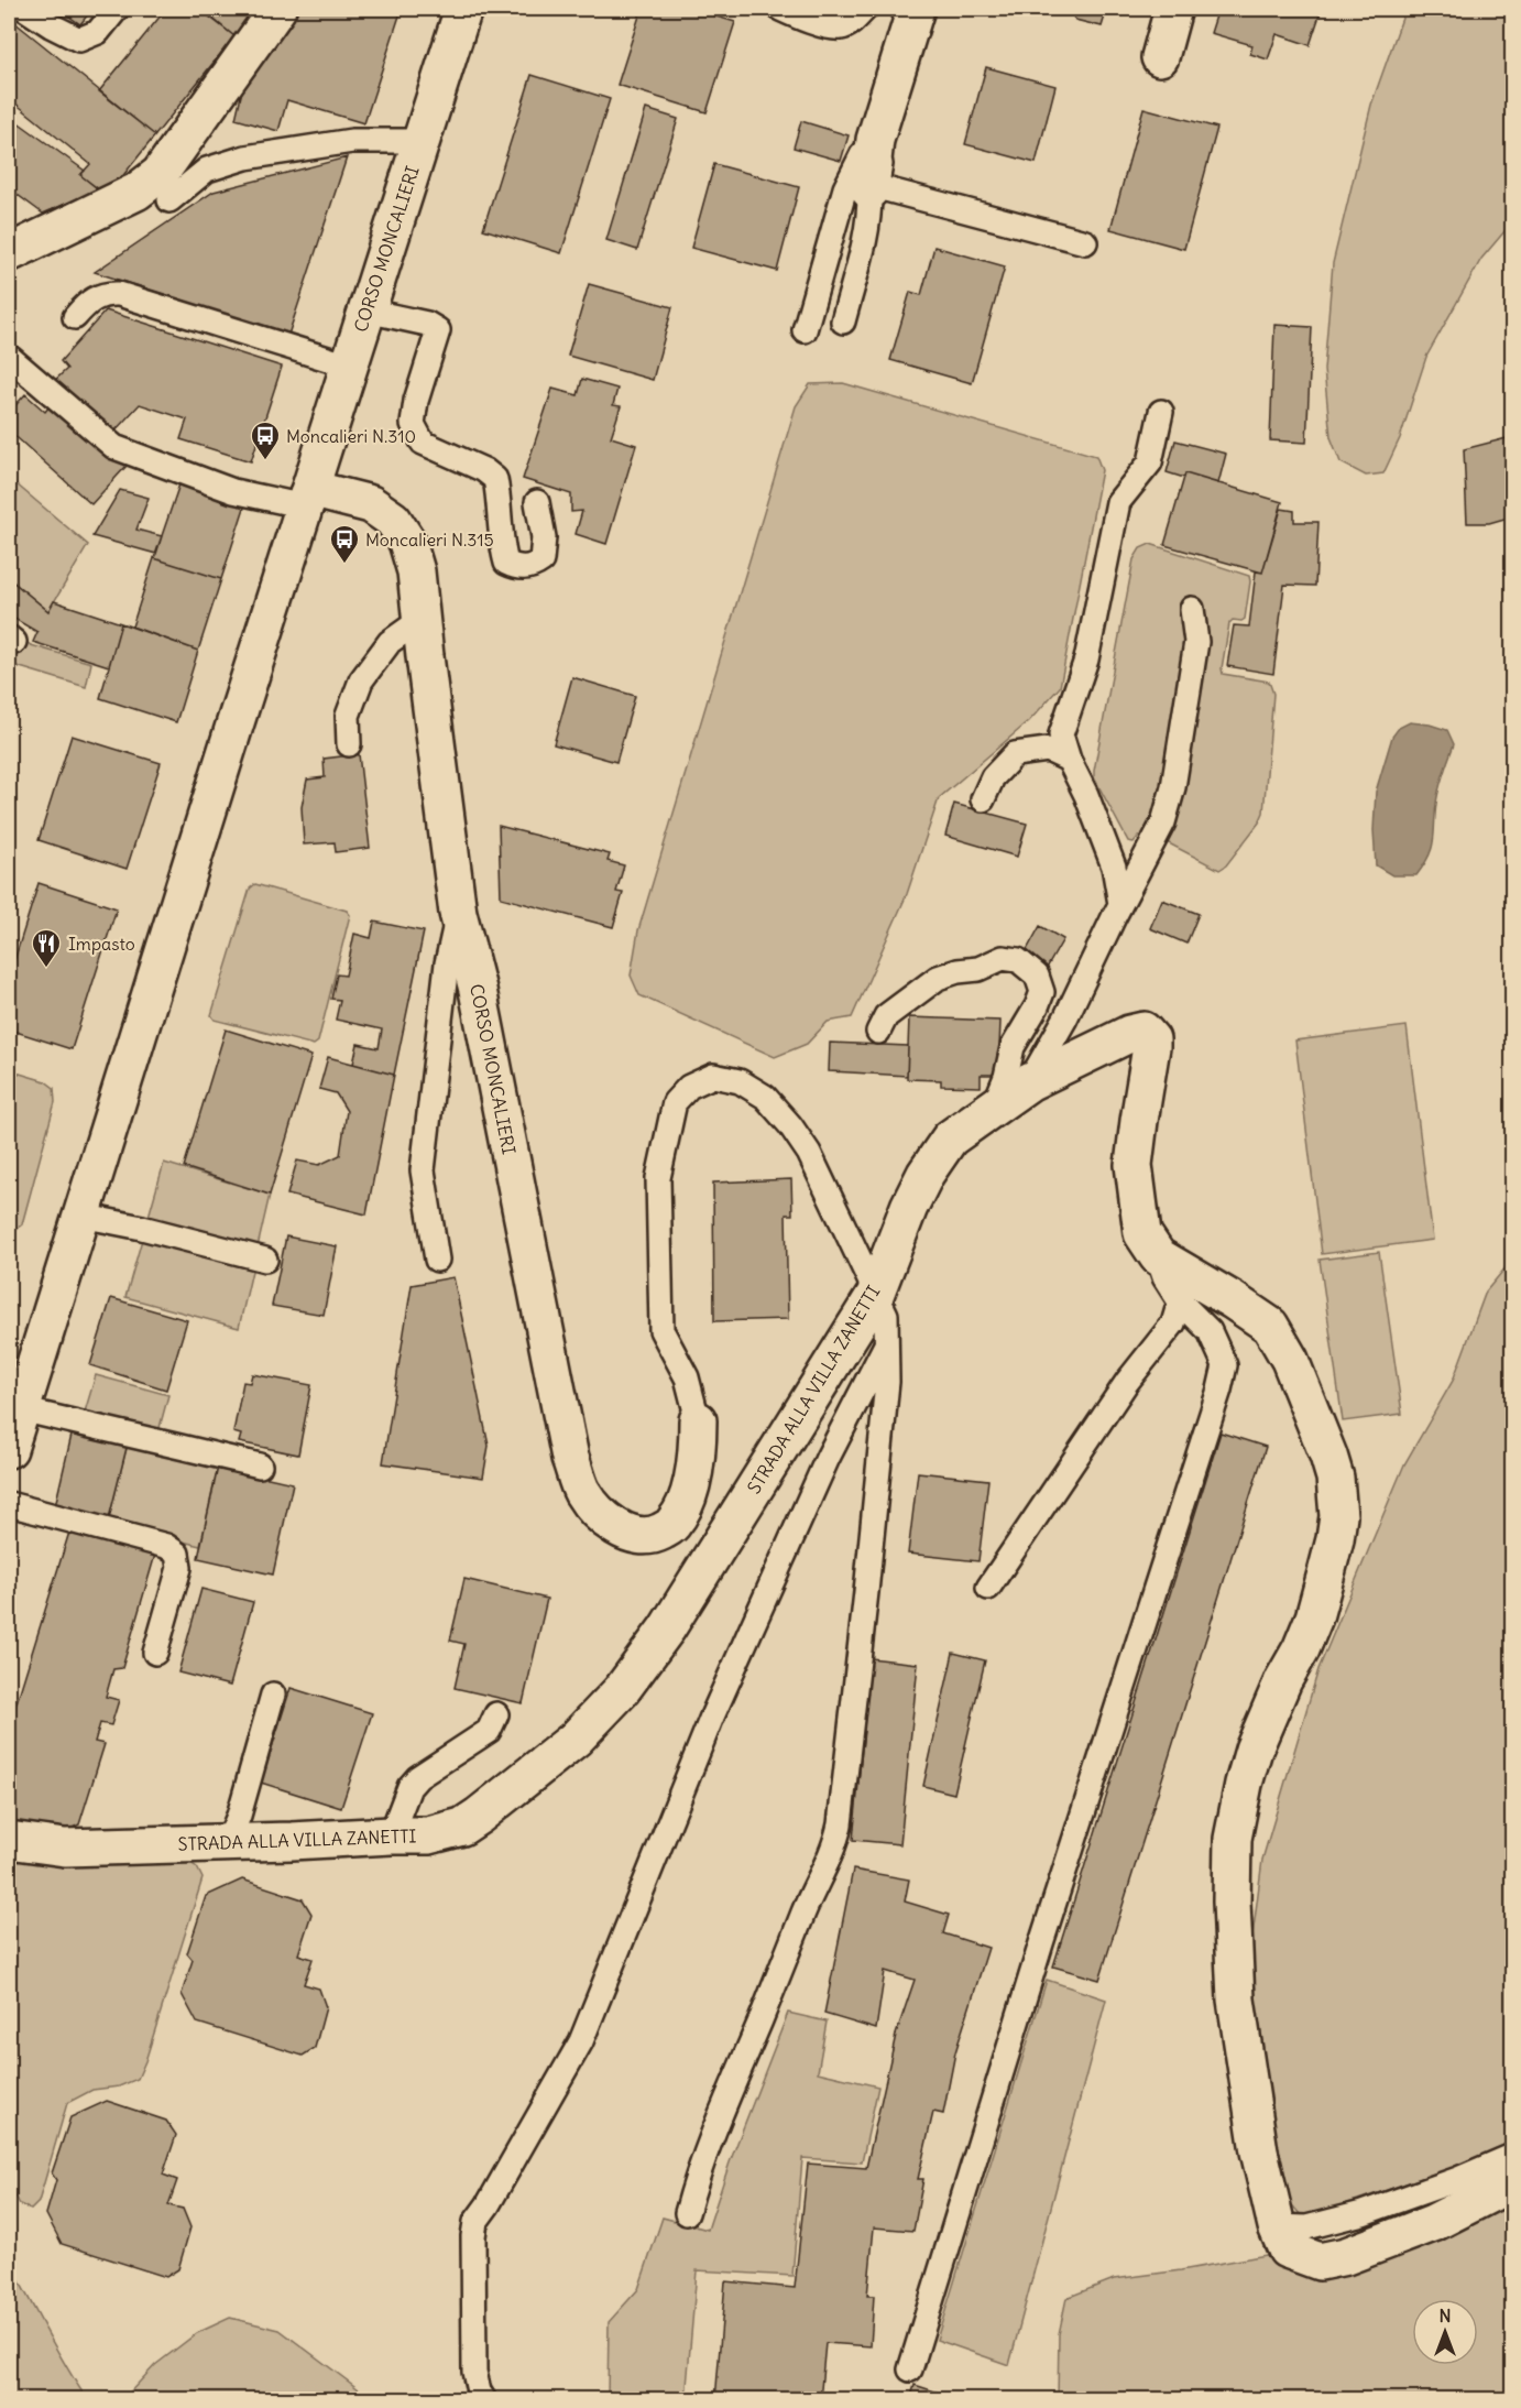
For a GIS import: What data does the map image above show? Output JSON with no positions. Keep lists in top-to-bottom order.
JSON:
{
  "streets": {
    "street": ["CORSO MONCALIERI", "STRADA ALLA VILLA ZANETTI"]
  },
  "places": {
    "bus stop": ["Moncalieri N.310", "Moncalieri N.315"],
    "restaurant": ["Impasto"]
  },
  "north": "top"
}
